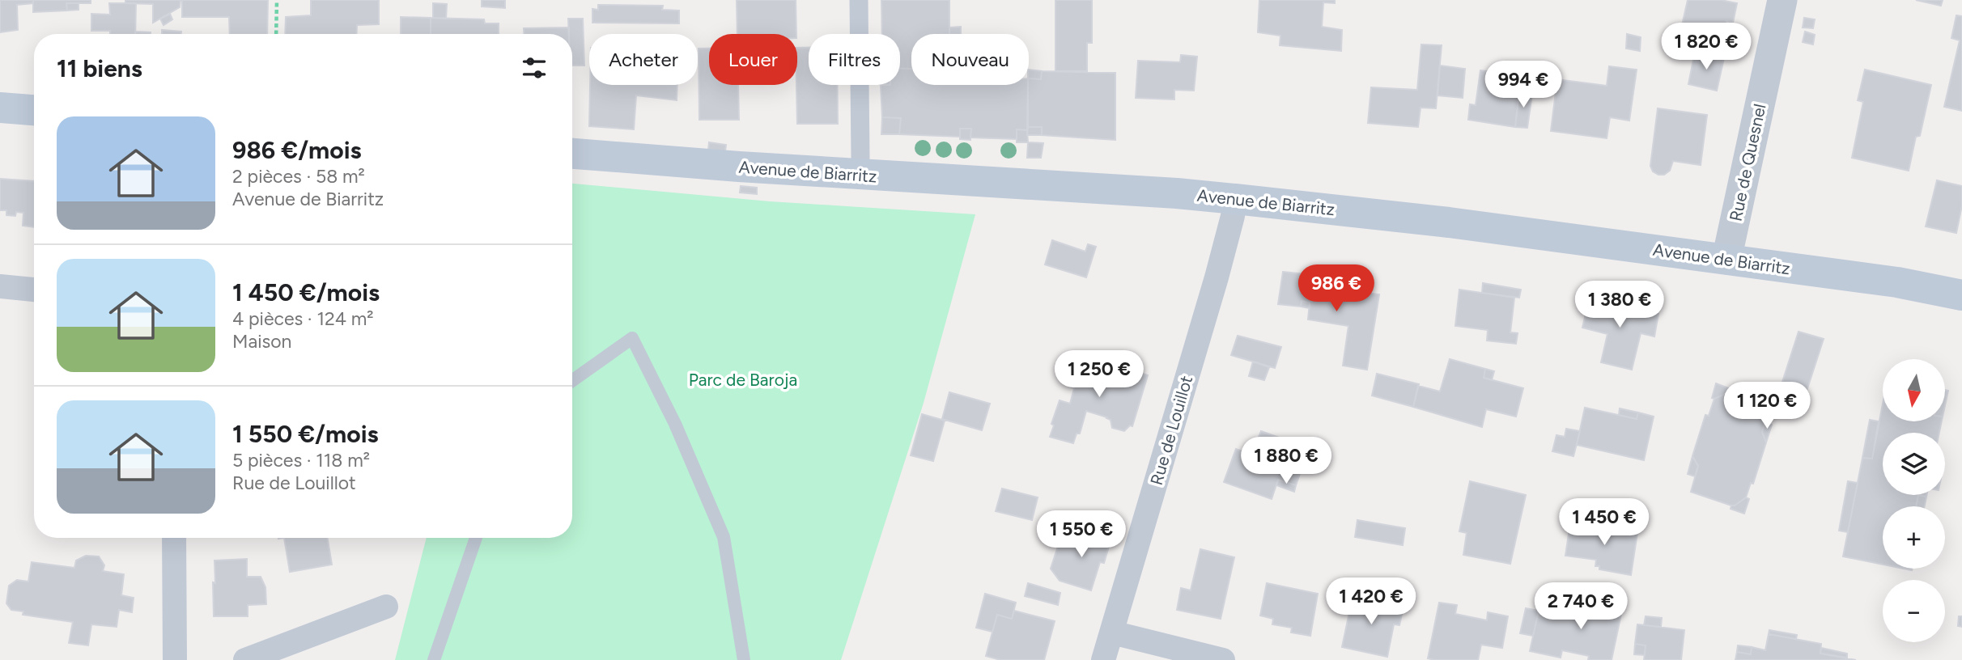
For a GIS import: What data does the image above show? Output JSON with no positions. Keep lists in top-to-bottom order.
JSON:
{
  "streets": {
    "main road": ["Avenue de Biarritz"],
    "street": ["Rue de Quesnel", "Rue de Louillot"]
  },
  "crossings": [
    ["Rue de Quesnel", "Avenue de Biarritz"],
    ["Avenue de Biarritz", "Rue de Louillot"]
  ],
  "parks": ["Parc de Baroja"],
  "north": "bottom",
  "page": {
    "price": [
      "1 820 €",
      "994 €",
      "986 €",
      "1 380 €",
      "1 250 €",
      "1 120 €",
      "1 880 €",
      "1 450 €",
      "1 550 €",
      "1 420 €",
      "2 740 €"
    ],
    "chip": [
      "Acheter",
      "Louer",
      "Filtres",
      "Nouveau"
    ],
    "heading": "11 biens",
    "list": [
      {
        "name": "986 €/mois",
        "note": "2 pièces · 58 m² · Avenue de Biarritz"
      },
      {
        "name": "1 450 €/mois",
        "note": "4 pièces · 124 m² · Maison"
      },
      {
        "name": "1 550 €/mois",
        "note": "5 pièces · 118 m² · Rue de Louillot"
      }
    ],
    "map_buttons": ["+", "−"]
  }
}
